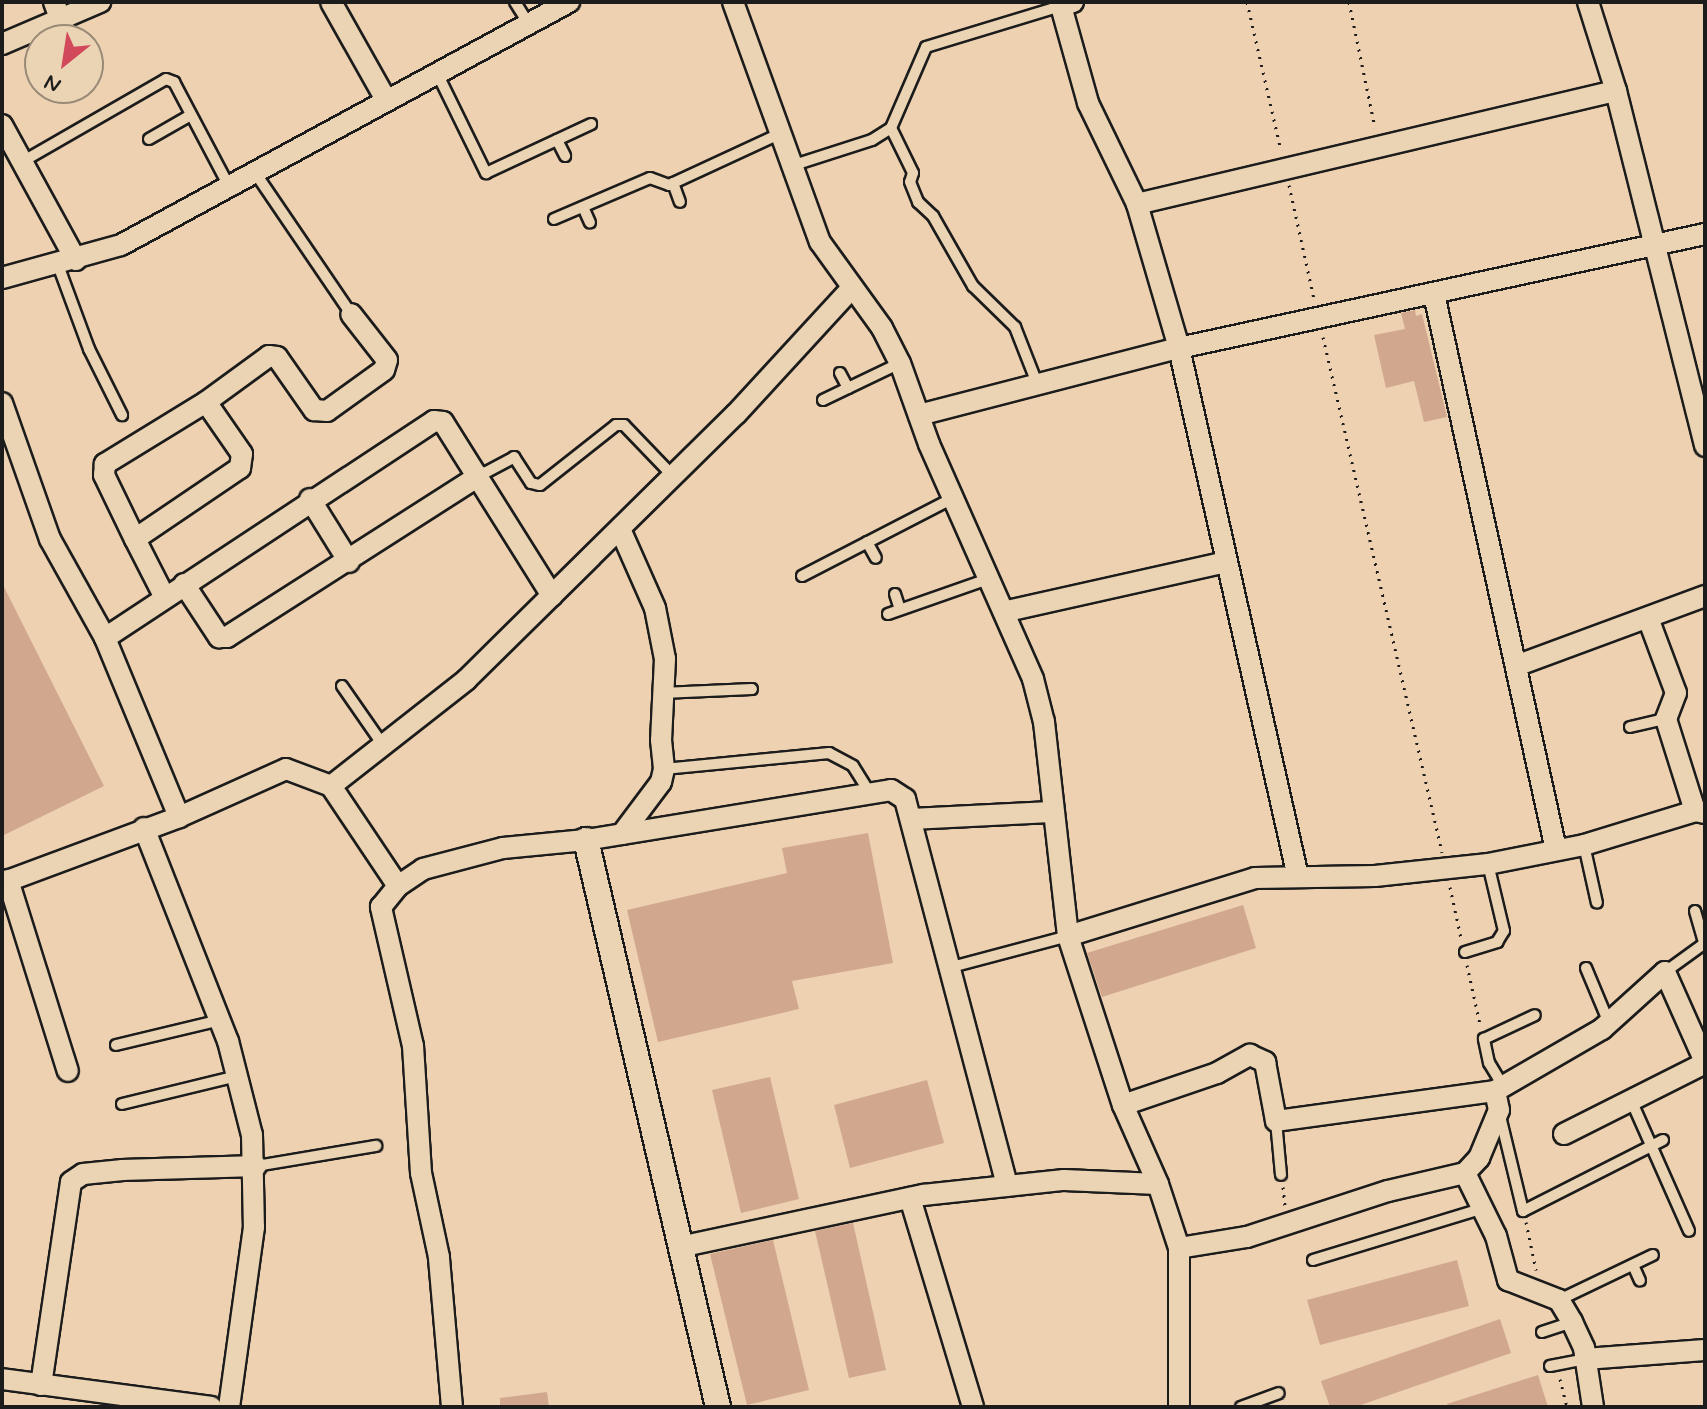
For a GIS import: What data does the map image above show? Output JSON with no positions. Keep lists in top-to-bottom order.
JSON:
{
  "north": "bottom left"
}
